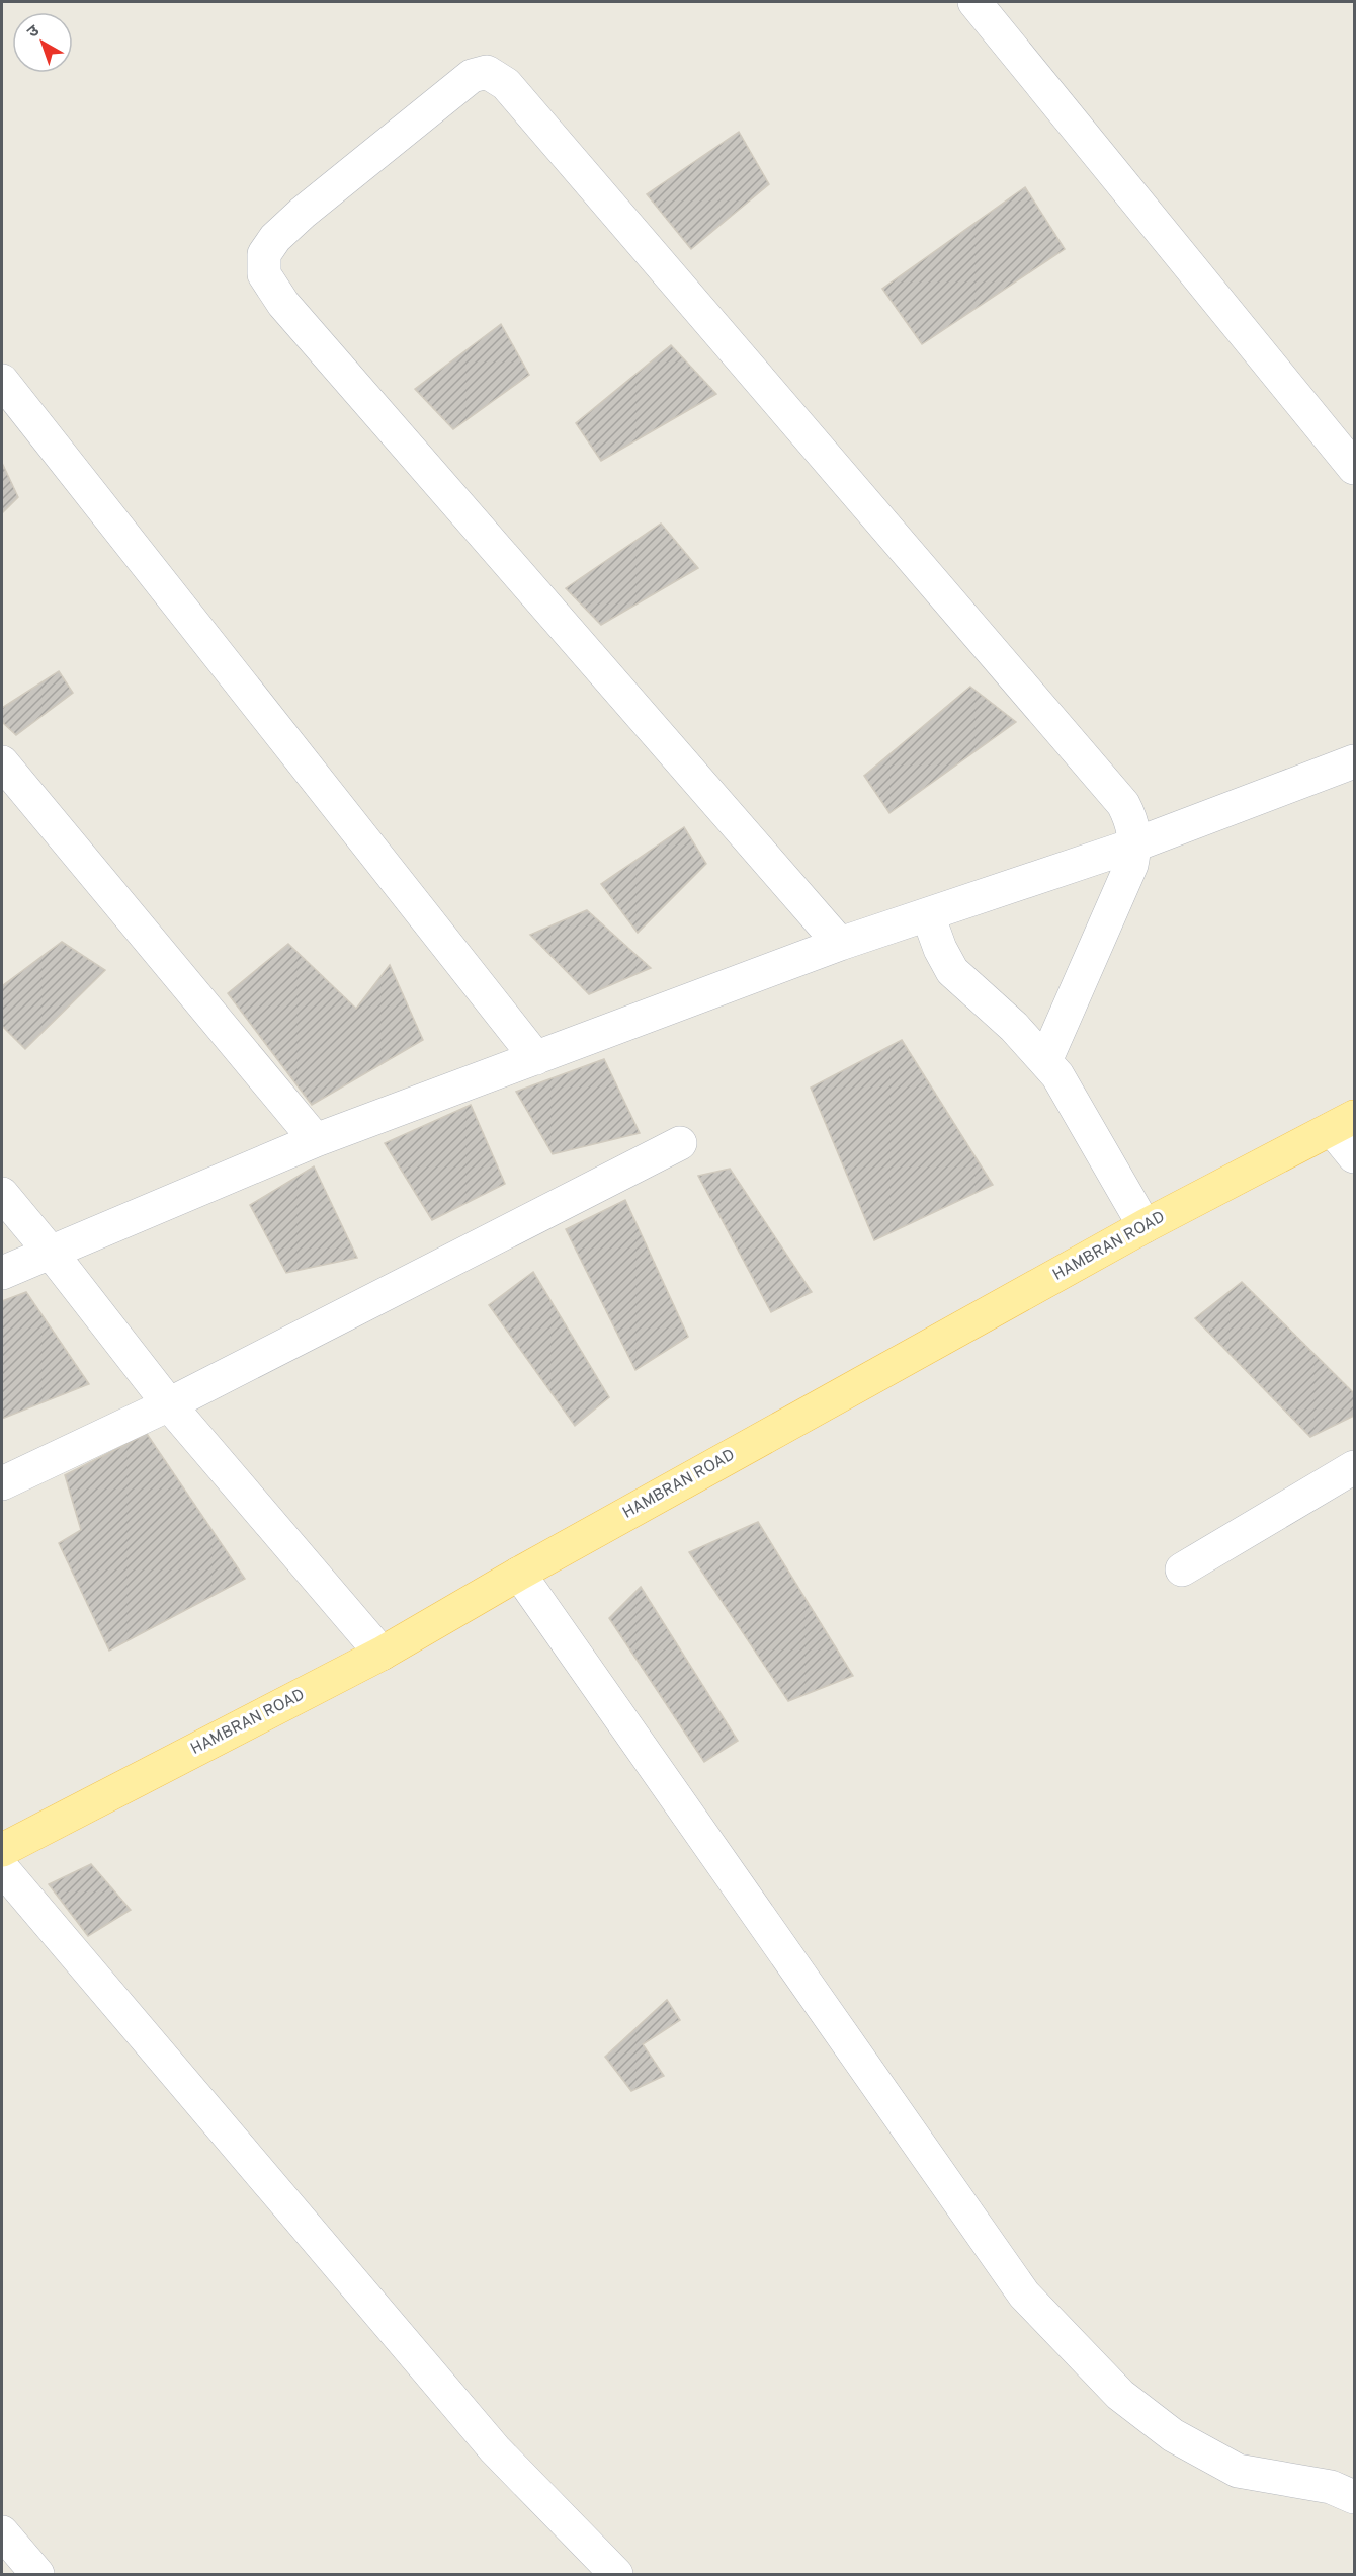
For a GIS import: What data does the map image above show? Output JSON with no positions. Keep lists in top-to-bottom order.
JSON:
{
  "streets": {
    "main road": ["HAMBRAN ROAD"]
  },
  "north": "top left"
}
